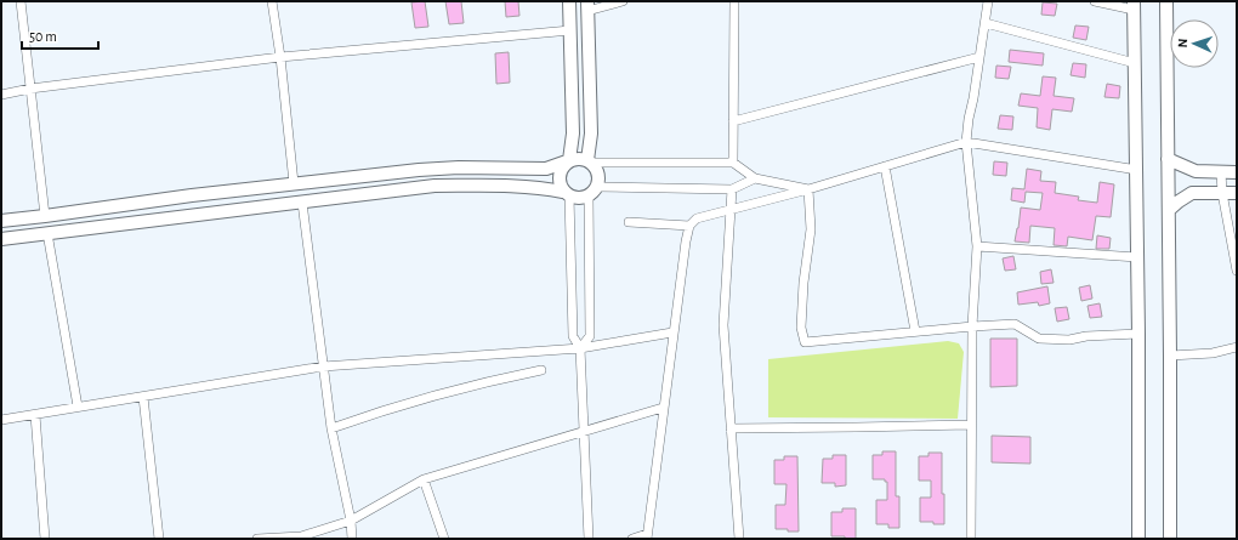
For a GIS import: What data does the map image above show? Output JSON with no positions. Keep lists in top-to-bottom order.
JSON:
{
  "scale_bar": "50 m",
  "north": "left"
}
